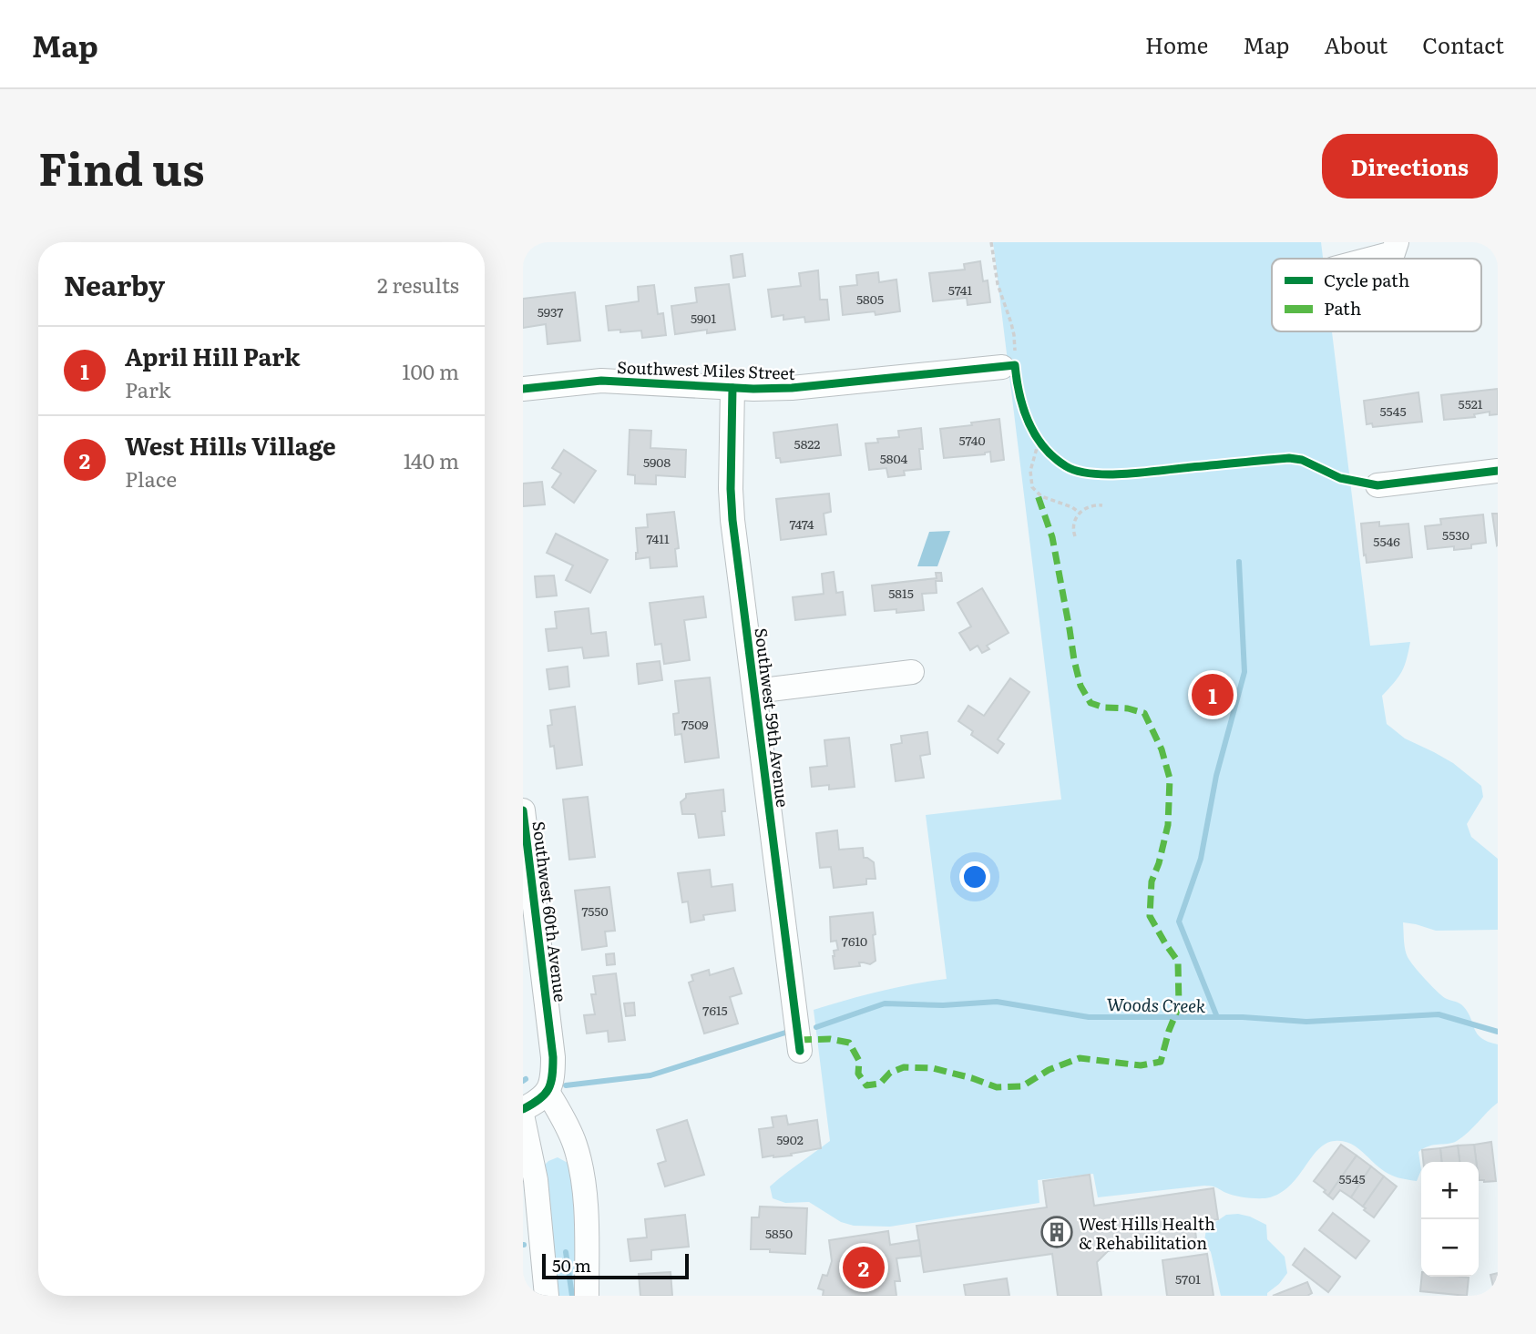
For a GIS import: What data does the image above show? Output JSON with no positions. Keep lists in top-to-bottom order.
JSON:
{
  "streets": {
    "street": ["Southwest Miles Street", "Southwest 59th Avenue", "Southwest 60th Avenue"]
  },
  "crossings": [
    ["Southwest Miles Street", "Southwest 59th Avenue"]
  ],
  "water": ["Woods Creek"],
  "places": {
    "building": ["West Hills Health & Rehabilitation"]
  },
  "house_numbers": [
    "5741",
    "5805",
    "5937",
    "5901",
    "5521",
    "5545",
    "5740",
    "5822",
    "5804",
    "5908",
    "7474",
    "5530",
    "7411",
    "5546",
    "5815",
    "7509",
    "7550",
    "7610",
    "7615",
    "5902",
    "5545",
    "5850",
    "5701"
  ],
  "legend": ["Cycle path", "Path"],
  "scale_bar": "50 m",
  "page": {
    "header": "Map",
    "nav": [
      "Home",
      "Map",
      "About",
      "Contact"
    ],
    "title": "Find us",
    "buttons": "Directions",
    "heading": ["Nearby", "2 results"],
    "list": [
      {
        "mark": "1",
        "name": "April Hill Park",
        "note": "Park",
        "value": "100 m"
      },
      {
        "mark": "2",
        "name": "West Hills Village",
        "note": "Place",
        "value": "140 m"
      }
    ],
    "pins": ["1", "2"],
    "map_buttons": ["+", "−"],
    "scale": "50 m"
  }
}
